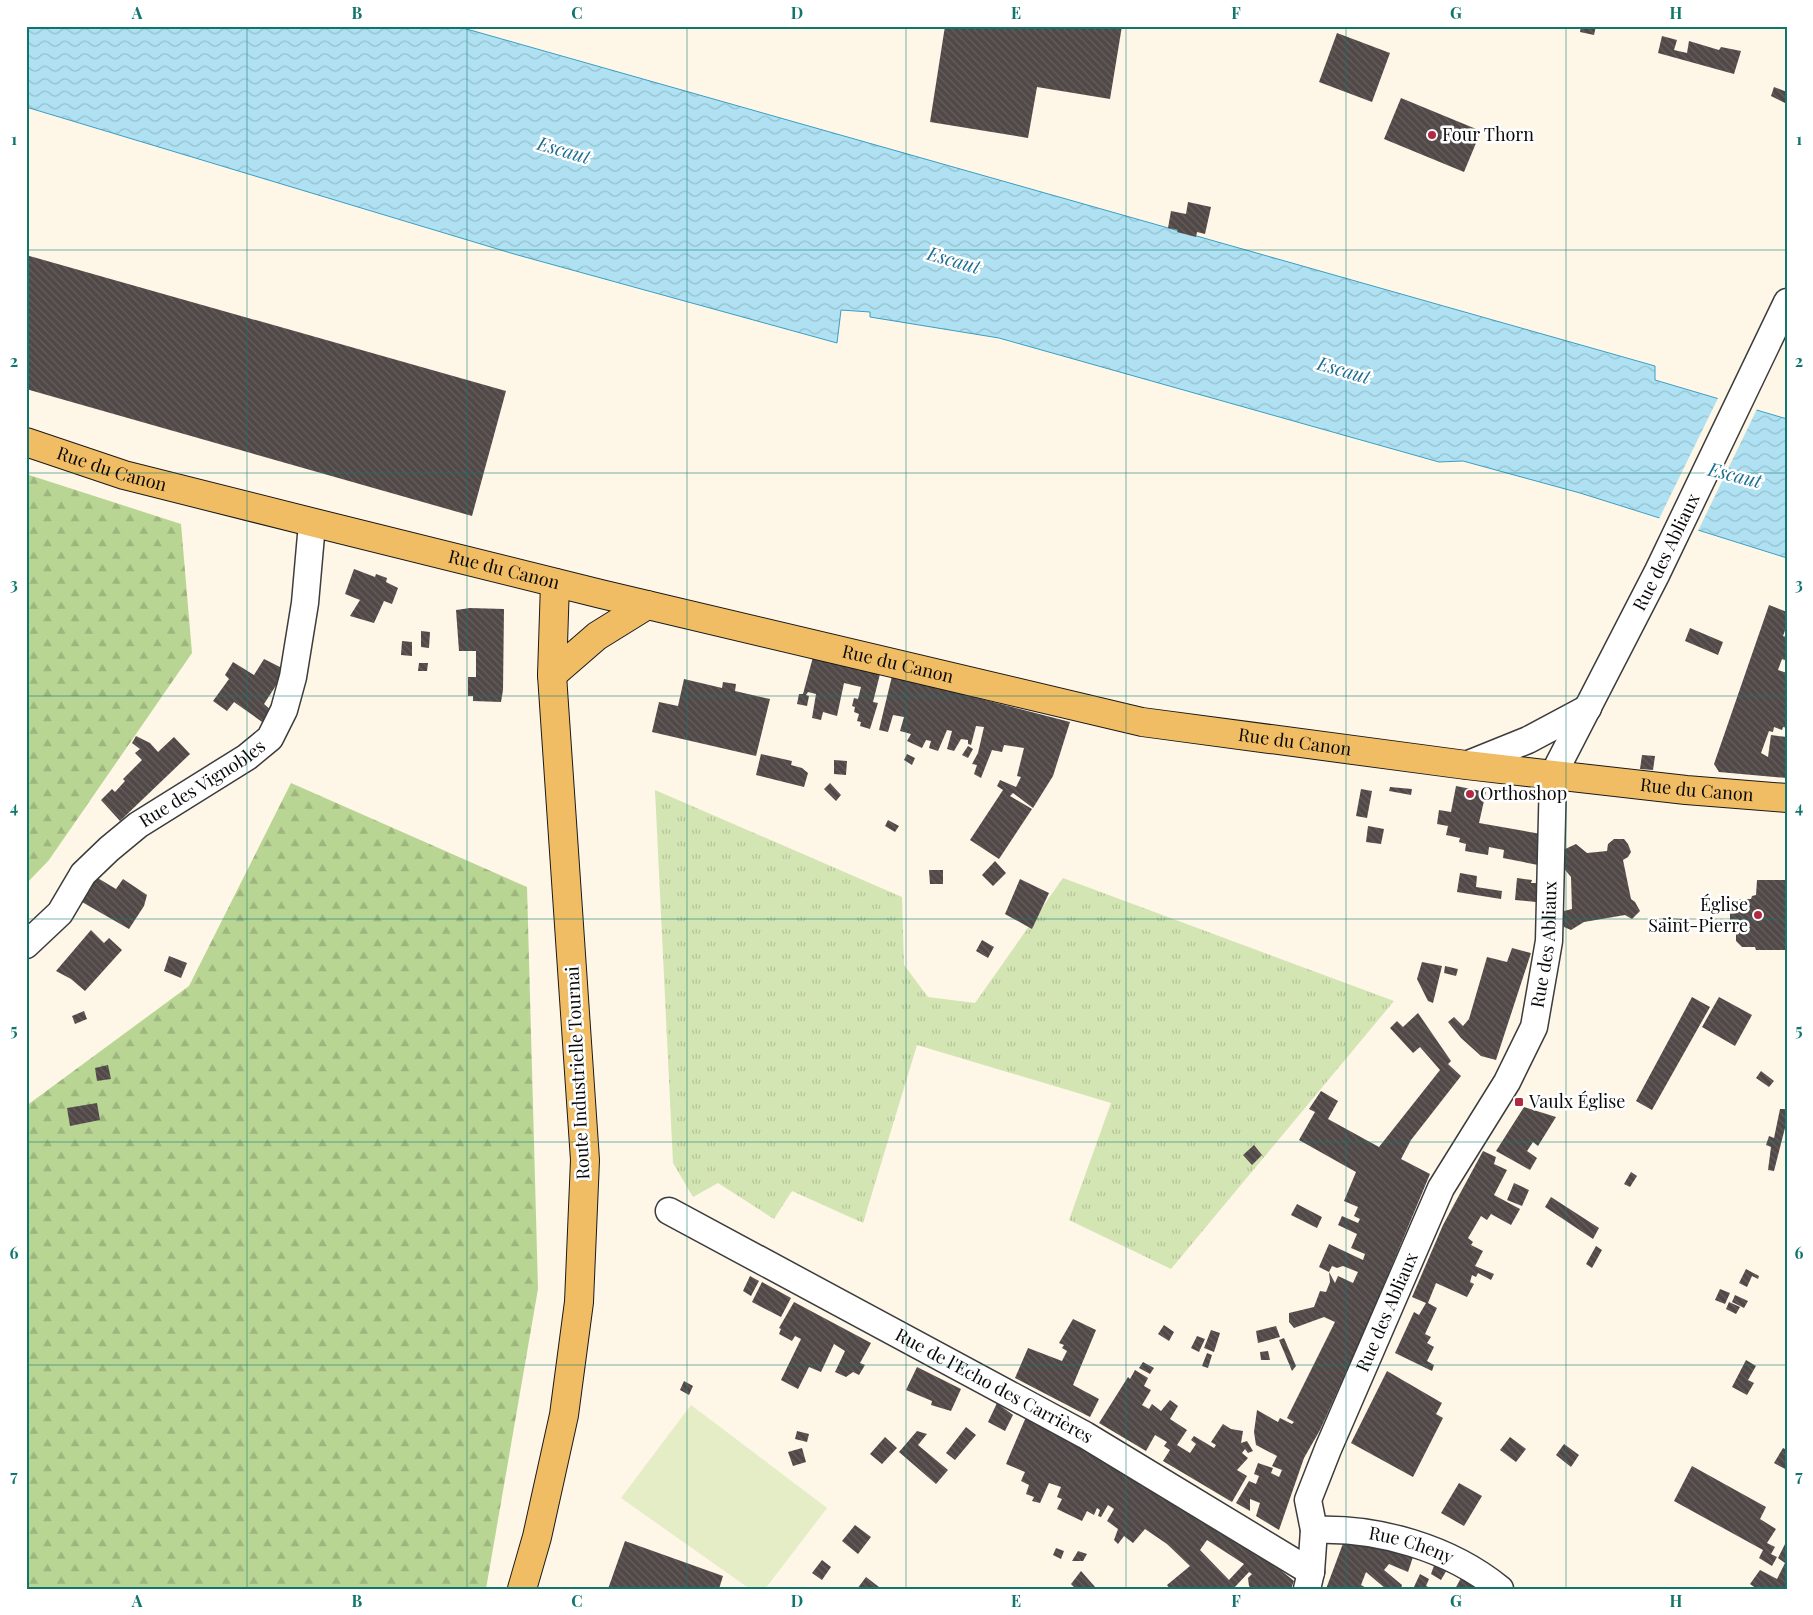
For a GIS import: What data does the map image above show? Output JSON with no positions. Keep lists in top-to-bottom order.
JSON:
{
  "streets": {
    "main road": ["Rue du Canon", "Route Industrielle Tournai"],
    "street": [
      "Rue des Abliaux",
      "Rue des Vignobles",
      "Rue de l'Echo des Carrières",
      "Rue Cheny"
    ]
  },
  "crossings": [
    ["Rue du Canon", "Rue des Abliaux"],
    ["Rue du Canon", "Rue des Vignobles"],
    ["Rue du Canon", "Route Industrielle Tournai"],
    ["Rue des Abliaux", "Rue de l'Echo des Carrières"],
    ["Rue des Abliaux", "Rue Cheny"]
  ],
  "water": ["Escaut"],
  "places": {
    "other": ["Four Thorn", "Orthoshop", "Église Saint-Pierre"],
    "transit": ["Vaulx Église"]
  },
  "grid": {
    "columns": [
      "A",
      "B",
      "C",
      "D",
      "E",
      "F",
      "G",
      "H"
    ],
    "rows": [
      "1",
      "2",
      "3",
      "4",
      "5",
      "6",
      "7"
    ]
  }
}
